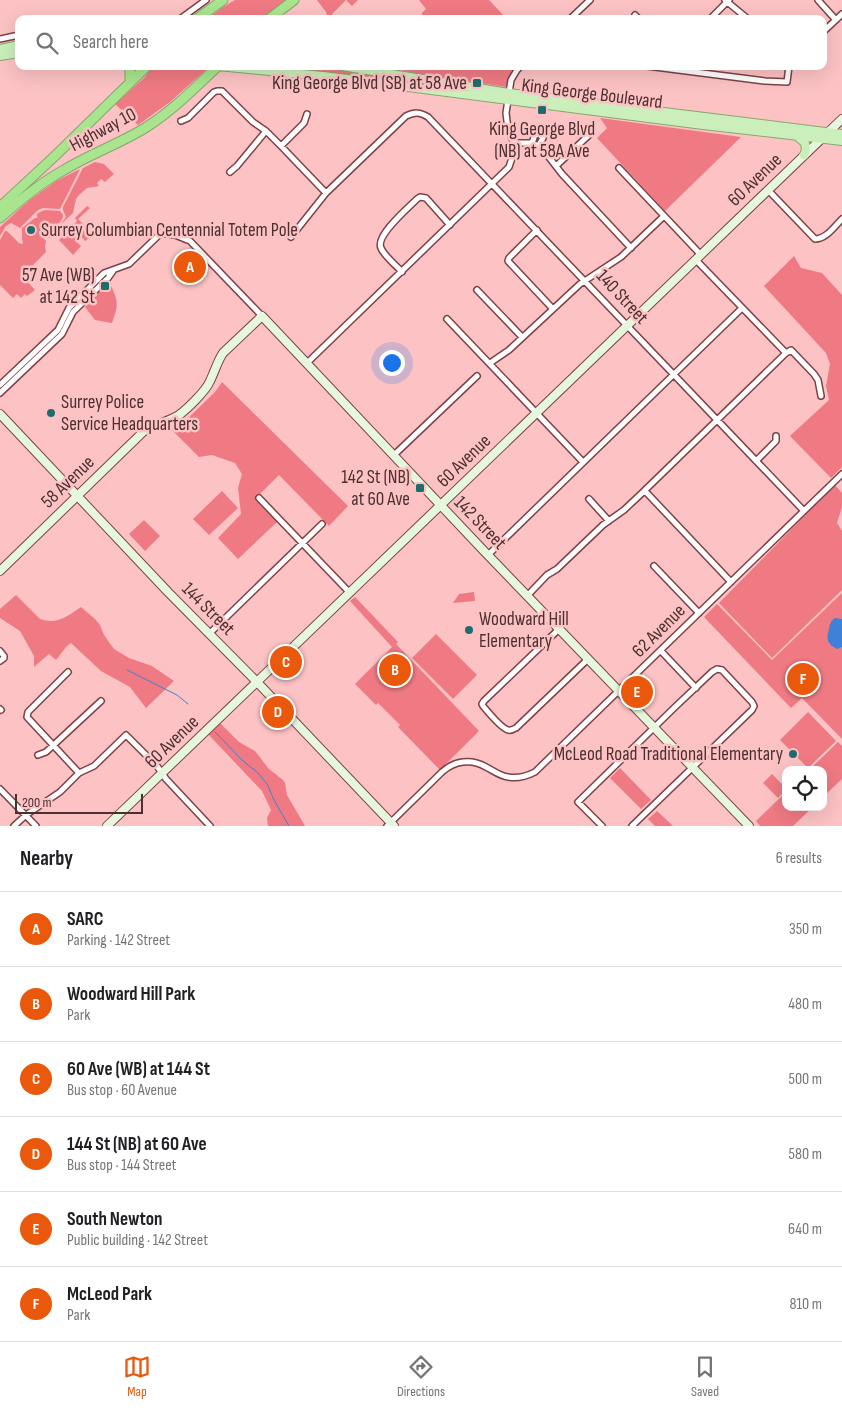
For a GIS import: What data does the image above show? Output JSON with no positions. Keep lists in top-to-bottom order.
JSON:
{
  "streets": {
    "highway": ["Highway 10"],
    "main road": ["King George Boulevard"],
    "street": [
      "60 Avenue",
      "140 Street",
      "58 Avenue",
      "142 Street",
      "144 Street",
      "62 Avenue"
    ]
  },
  "crossings": [
    ["King George Boulevard", "60 Avenue"],
    ["60 Avenue", "140 Street"],
    ["60 Avenue", "142 Street"],
    ["60 Avenue", "144 Street"],
    ["140 Street", "62 Avenue"],
    ["58 Avenue", "142 Street"],
    ["58 Avenue", "144 Street"],
    ["142 Street", "62 Avenue"],
    ["144 Street", "62 Avenue"]
  ],
  "places": {
    "transit": [
      "King George Blvd (SB) at 58 Ave",
      "King George Blvd (NB) at 58A Ave",
      "57 Ave (WB) at 142 St",
      "142 St (NB) at 60 Ave"
    ],
    "other": [
      "Surrey Columbian Centennial Totem Pole",
      "Surrey Police Service Headquarters",
      "Woodward Hill Elementary",
      "McLeod Road Traditional Elementary"
    ]
  },
  "scale_bar": "200 m",
  "page": {
    "search": "Search here",
    "pins": [
      "A",
      "C",
      "B",
      "F",
      "E",
      "D"
    ],
    "scale": "200 m",
    "heading": ["Nearby", "6 results"],
    "list": [
      {
        "mark": "A",
        "name": "SARC",
        "note": "Parking · 142 Street",
        "value": "350 m"
      },
      {
        "mark": "B",
        "name": "Woodward Hill Park",
        "note": "Park",
        "value": "480 m"
      },
      {
        "mark": "C",
        "name": "60 Ave (WB) at 144 St",
        "note": "Bus stop · 60 Avenue",
        "value": "500 m"
      },
      {
        "mark": "D",
        "name": "144 St (NB) at 60 Ave",
        "note": "Bus stop · 144 Street",
        "value": "580 m"
      },
      {
        "mark": "E",
        "name": "South Newton",
        "note": "Public building · 142 Street",
        "value": "640 m"
      },
      {
        "mark": "F",
        "name": "McLeod Park",
        "note": "Park",
        "value": "810 m"
      }
    ],
    "nav": ["Map", "Directions", "Saved"]
  }
}
